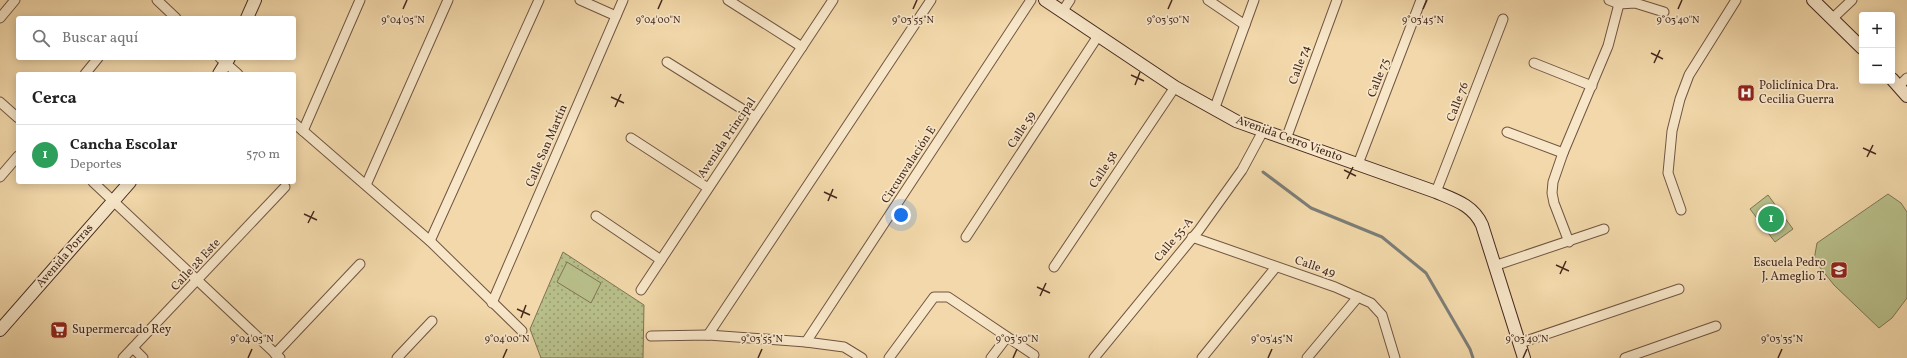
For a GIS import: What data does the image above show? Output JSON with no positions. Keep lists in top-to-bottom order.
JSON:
{
  "streets": {
    "street": [
      "Calle 74",
      "Calle 75",
      "Calle 76",
      "Calle 59",
      "Avenida Principal",
      "Avenida Cerro Viento",
      "Calle San Martín",
      "Circunvalación E",
      "Calle 58",
      "Calle 55-A",
      "Avenida Porras",
      "Calle 28 Este",
      "Calle 49"
    ]
  },
  "crossings": [
    ["Calle 74", "Avenida Cerro Viento"],
    ["Calle 75", "Avenida Cerro Viento"],
    ["Calle 76", "Avenida Cerro Viento"],
    ["Calle 59", "Avenida Cerro Viento"],
    ["Avenida Cerro Viento", "Calle 58"],
    ["Avenida Cerro Viento", "Calle 55-A"],
    ["Calle 55-A", "Calle 49"]
  ],
  "places": {
    "hospital": ["Policlínica Dra. Cecilia Guerra"],
    "school or university": ["Escuela Pedro J. Ameglio T."],
    "supermarket": ["Supermercado Rey"]
  },
  "page": {
    "map_buttons": ["+", "−"],
    "search": "Buscar aquí",
    "heading": "Cerca",
    "list": [
      {
        "mark": "1",
        "name": "Cancha Escolar",
        "note": "Deportes",
        "value": "570 m"
      }
    ],
    "pins": "1"
  },
  "coordinates": [
    "9°03'40\"N",
    "9°04'05\"N",
    "9°04'00\"N",
    "9°03'55\"N",
    "9°03'50\"N",
    "9°03'45\"N",
    "9°03'35\"N"
  ]
}
